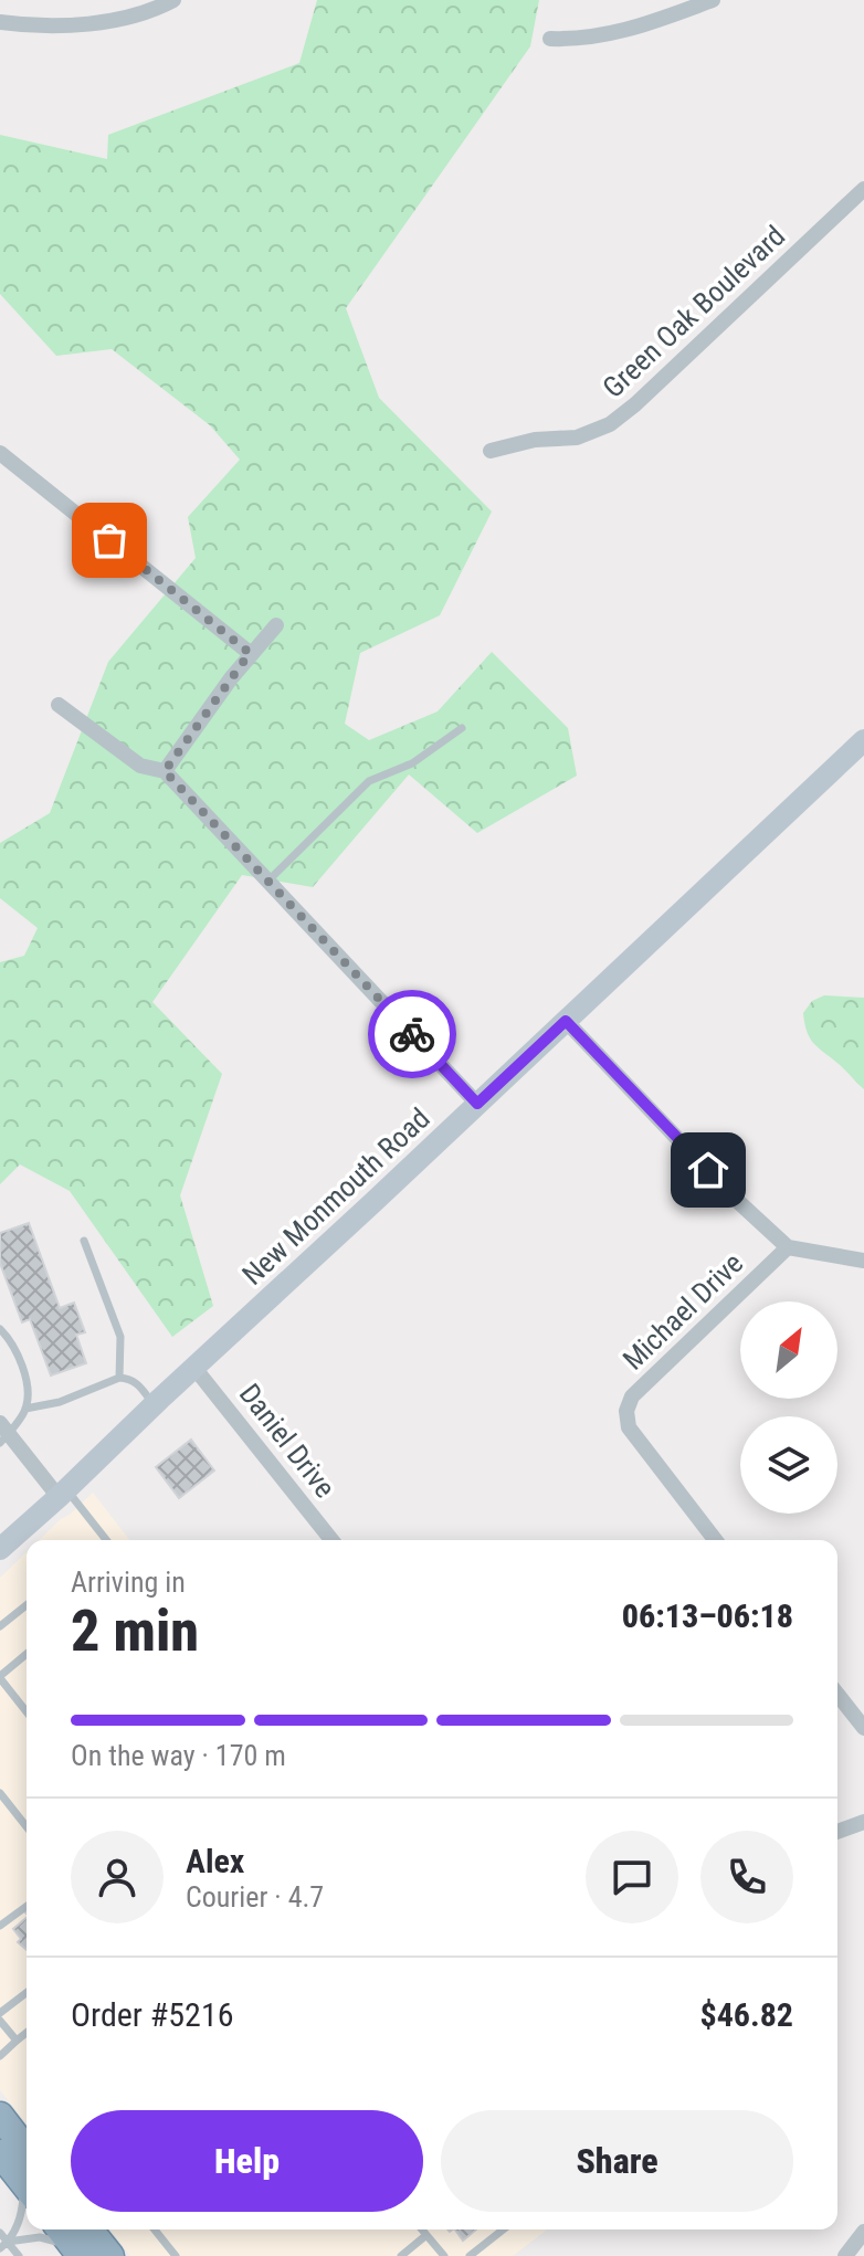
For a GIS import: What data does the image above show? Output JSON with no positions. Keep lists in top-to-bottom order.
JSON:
{
  "streets": {
    "main road": ["New Monmouth Road"],
    "street": ["Green Oak Boulevard", "Michael Drive", "Daniel Drive"]
  },
  "crossings": [
    ["New Monmouth Road", "Daniel Drive"]
  ],
  "north": "top right",
  "page": {
    "heading": ["2 min", "Arriving in", "06:13–06:18"],
    "panel": [
      "Alex",
      "Courier · 4.7",
      "Order #5216",
      "$46.82"
    ],
    "bar": "On the way · 170 m",
    "buttons": ["Help", "Share"]
  }
}
